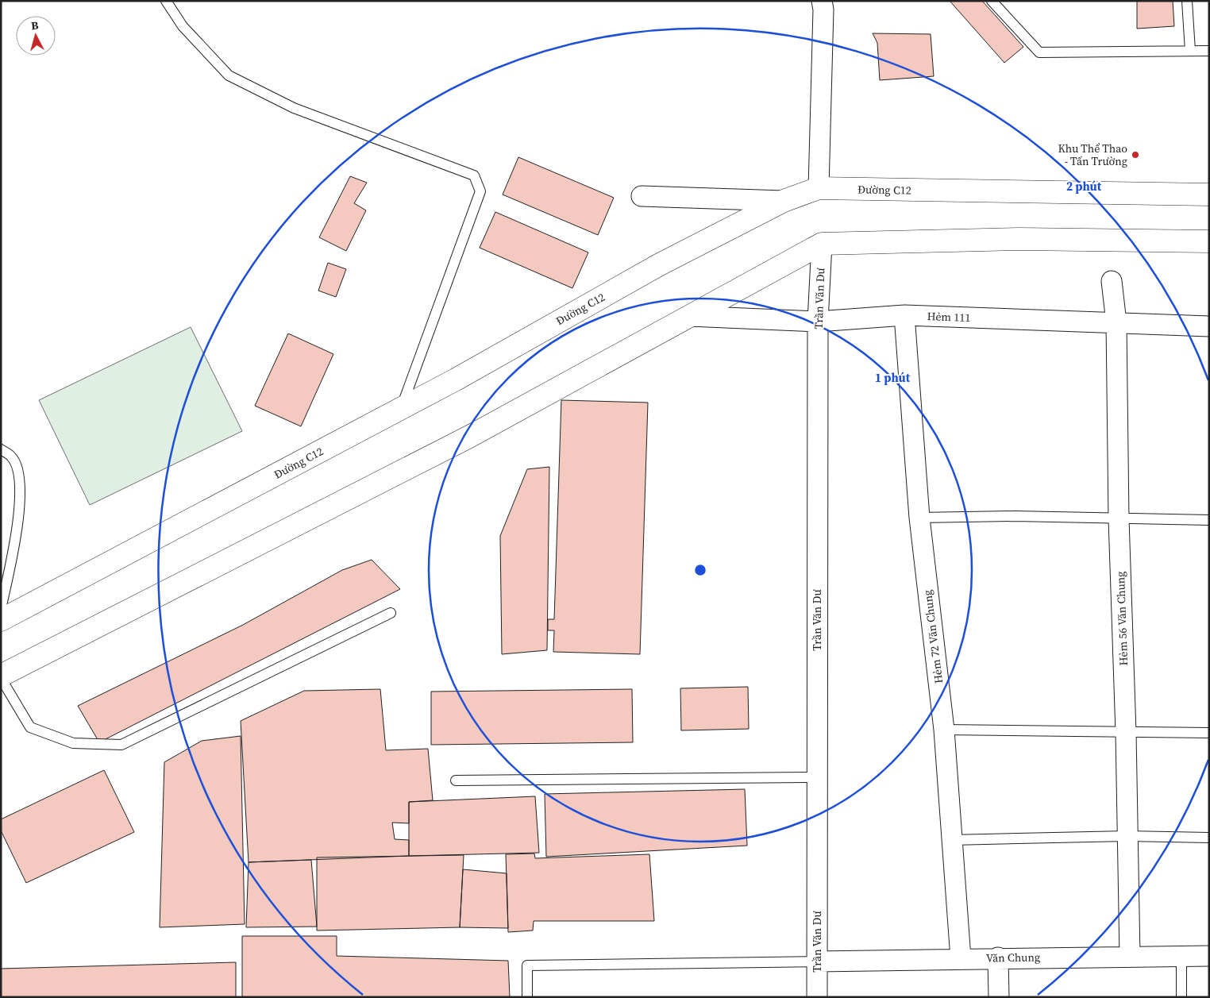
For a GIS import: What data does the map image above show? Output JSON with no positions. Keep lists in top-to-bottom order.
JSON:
{
  "streets": {
    "main road": ["Đường C12"],
    "street": [
      "Trần Văn Dư",
      "Hẻm 111",
      "Hẻm 56 Văn Chung",
      "Hẻm 72 Văn Chung",
      "Văn Chung"
    ]
  },
  "crossings": [
    ["Trần Văn Dư", "Hẻm 111"],
    ["Trần Văn Dư", "Văn Chung"],
    ["Hẻm 111", "Hẻm 56 Văn Chung"],
    ["Hẻm 111", "Hẻm 72 Văn Chung"],
    ["Hẻm 56 Văn Chung", "Văn Chung"],
    ["Hẻm 72 Văn Chung", "Văn Chung"]
  ],
  "places": ["Khu Thể Thao - Tấn Trường"],
  "north": "top",
  "rings": ["2 phút", "1 phút"]
}
